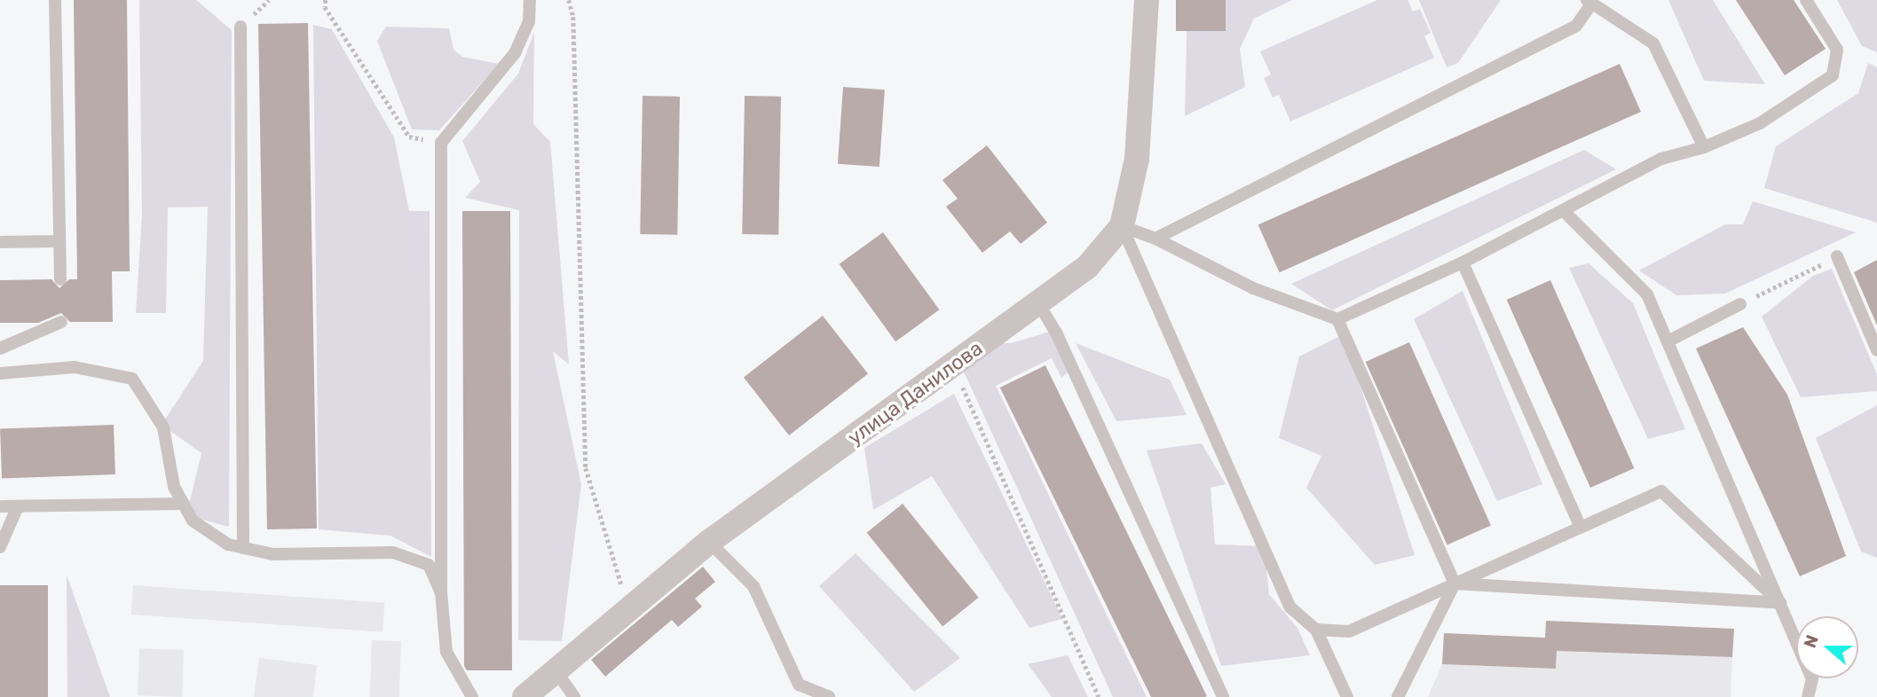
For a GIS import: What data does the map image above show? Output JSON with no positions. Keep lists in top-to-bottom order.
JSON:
{
  "streets": {
    "street": ["улица Данилова"]
  },
  "north": "left"
}
